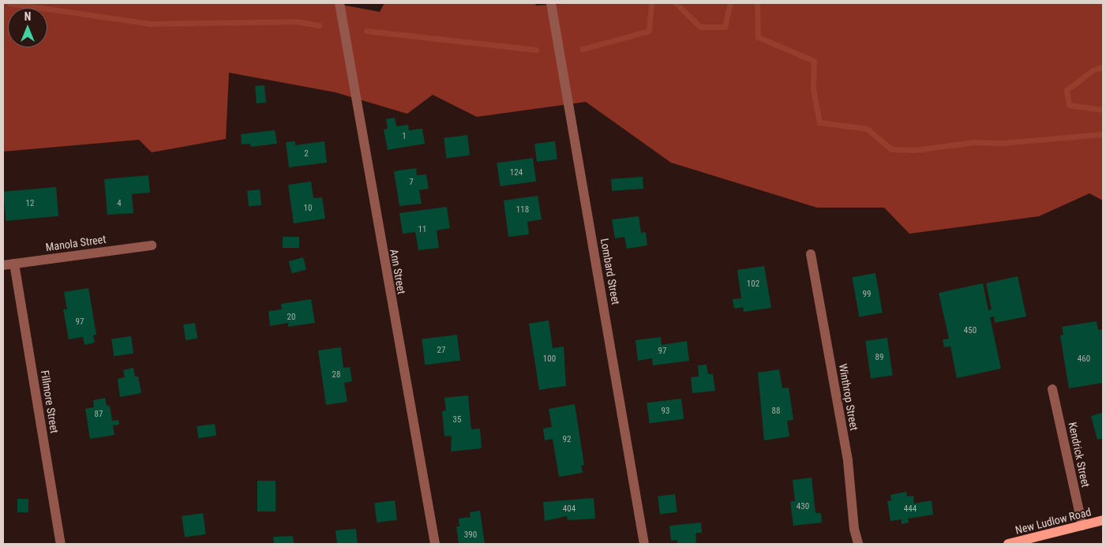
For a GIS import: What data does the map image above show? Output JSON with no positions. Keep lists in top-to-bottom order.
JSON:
{
  "streets": {
    "main road": ["New Ludlow Road"],
    "street": [
      "Manola Street",
      "Ann Street",
      "Lombard Street",
      "Winthrop Street",
      "Fillmore Street",
      "Kendrick Street"
    ]
  },
  "crossings": [
    ["Manola Street", "Fillmore Street"],
    ["Kendrick Street", "New Ludlow Road"]
  ],
  "house_numbers": [
    "1",
    "2",
    "124",
    "7",
    "12",
    "4",
    "10",
    "118",
    "11",
    "102",
    "99",
    "20",
    "97",
    "450",
    "27",
    "97",
    "89",
    "100",
    "460",
    "28",
    "93",
    "88",
    "87",
    "35",
    "92",
    "430",
    "404",
    "444",
    "390"
  ],
  "north": "top"
}
